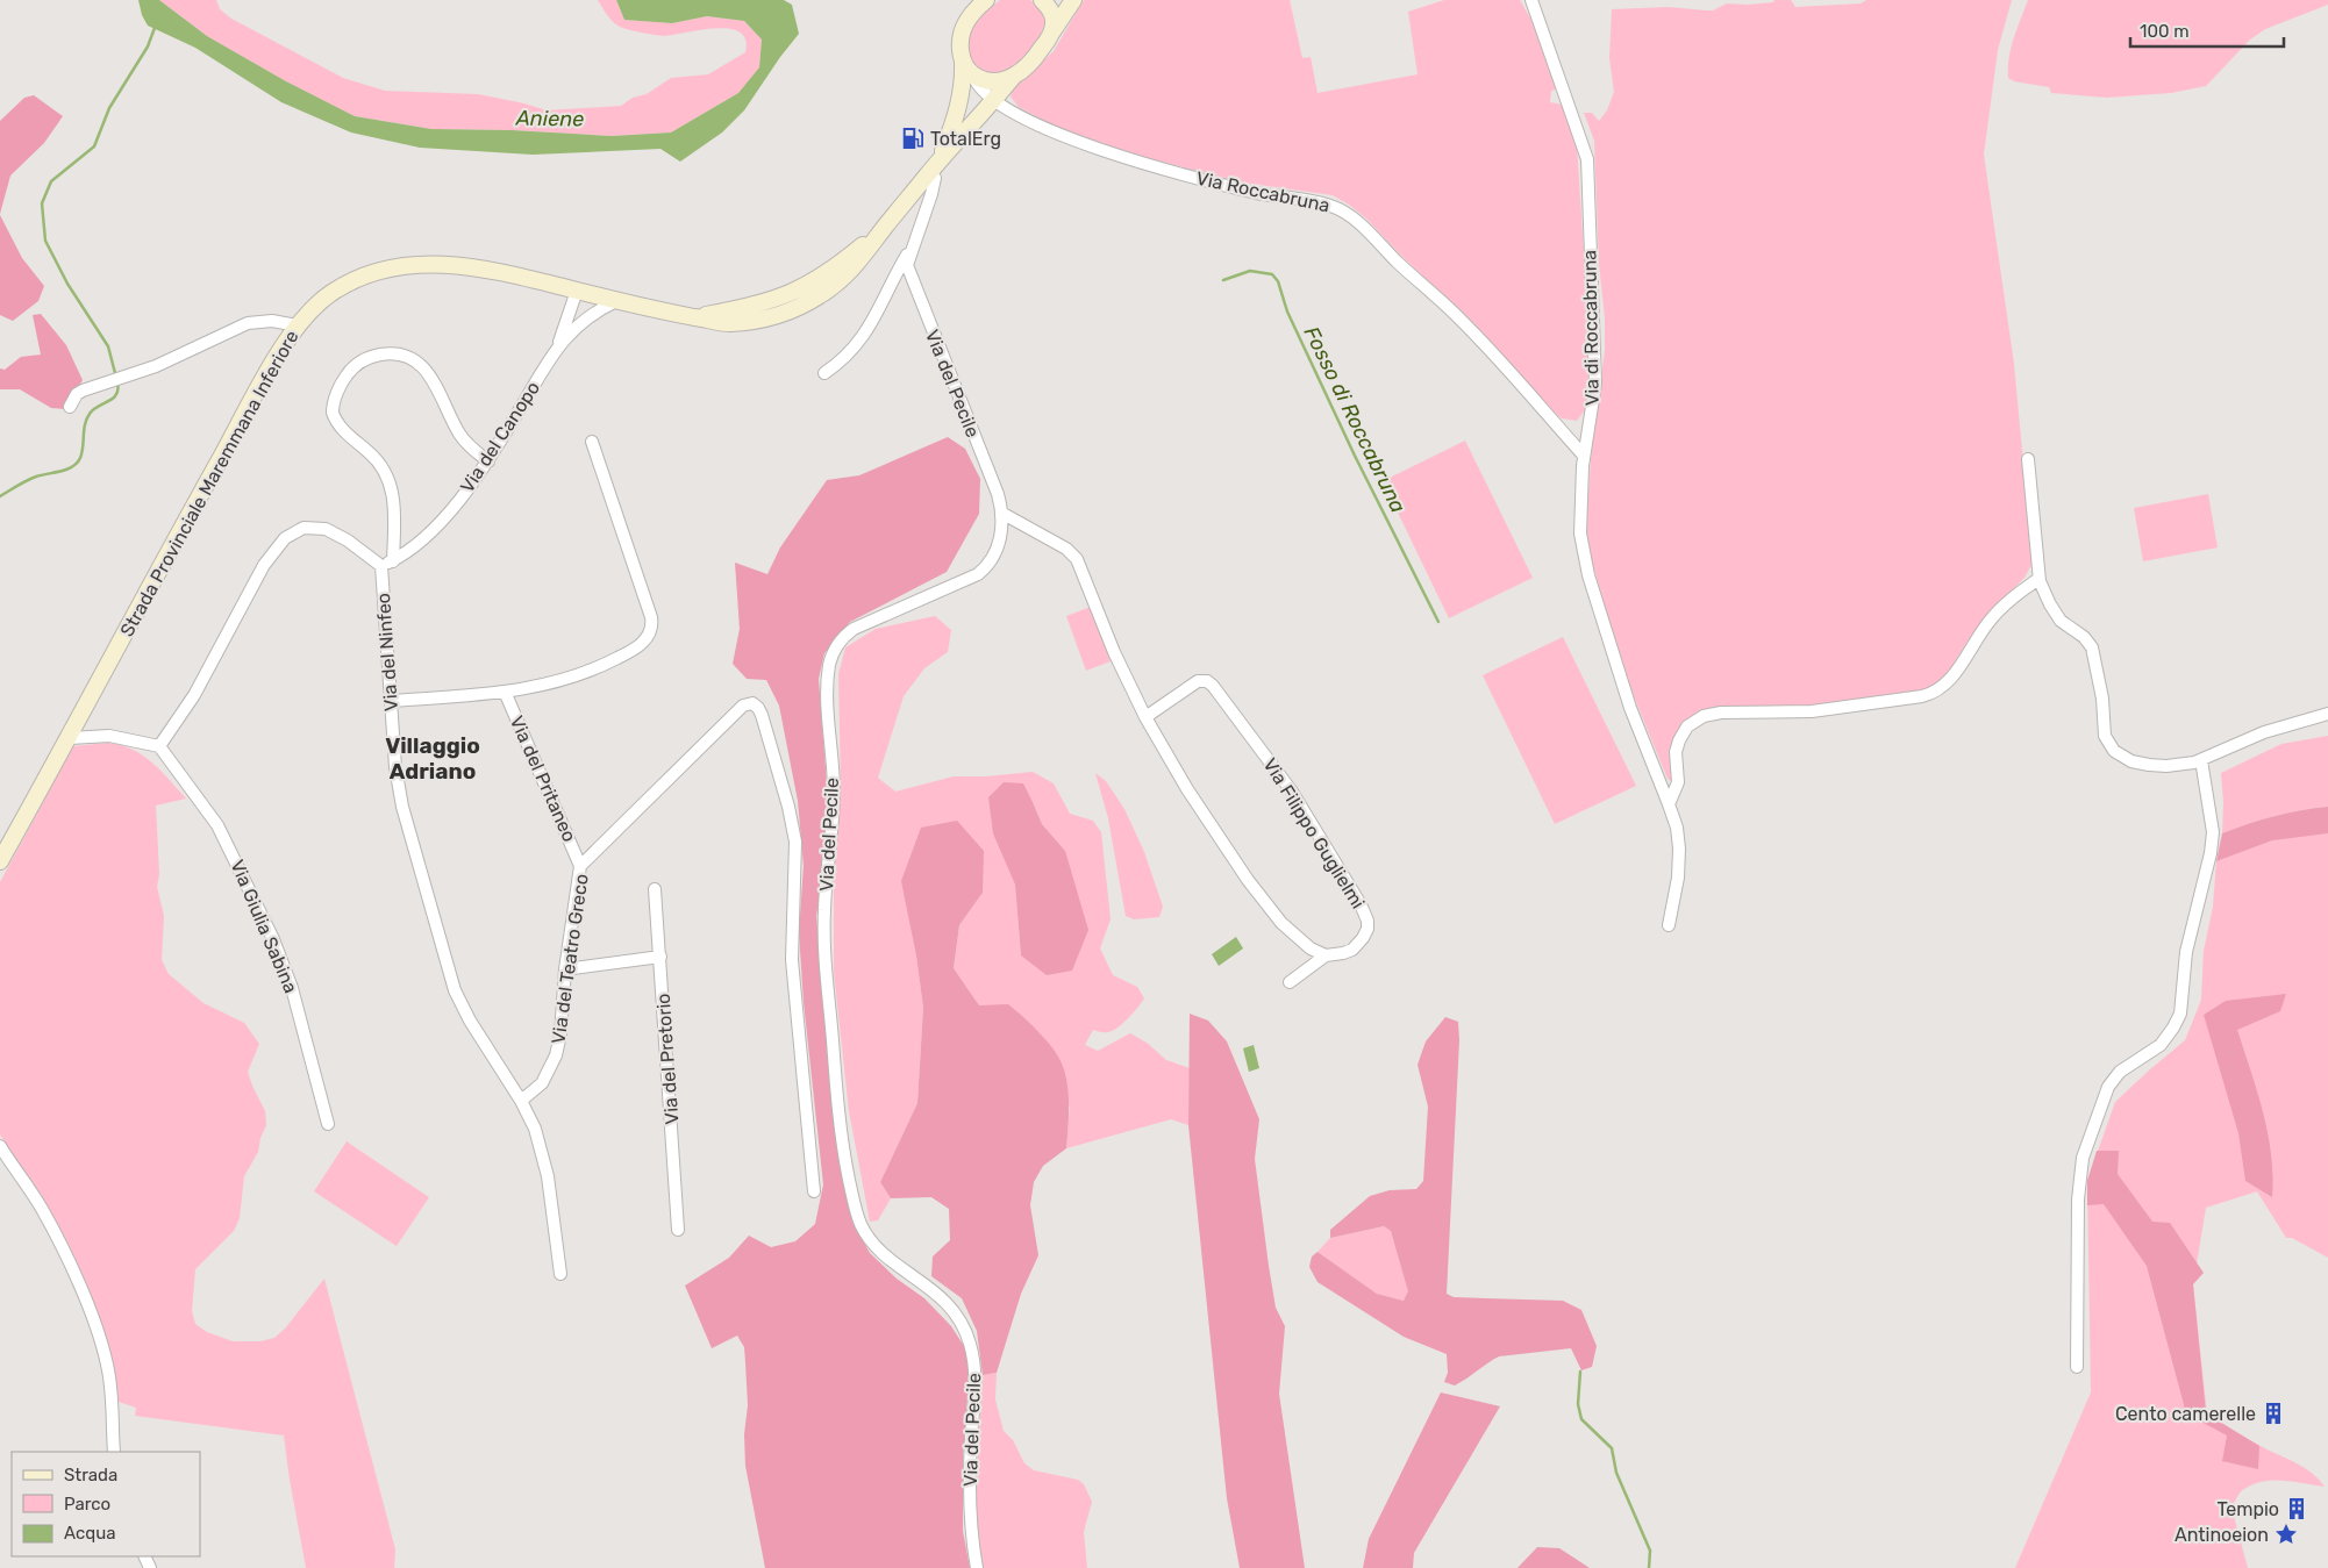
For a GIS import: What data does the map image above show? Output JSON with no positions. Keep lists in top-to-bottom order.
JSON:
{
  "streets": {
    "main road": ["Strada Provinciale Maremmana Inferiore"],
    "street": [
      "Via Roccabruna",
      "Via di Roccabruna",
      "Via del Pecile",
      "Via del Canopo",
      "Via del Ninfeo",
      "Via del Pritaneo",
      "Via Filippo Guglielmi",
      "Via Giulia Sabina",
      "Via del Teatro Greco",
      "Via del Pretorio"
    ]
  },
  "crossings": [
    ["Via Roccabruna", "Via di Roccabruna"],
    ["Via Roccabruna", "Strada Provinciale Maremmana Inferiore"],
    ["Via del Pecile", "Strada Provinciale Maremmana Inferiore"],
    ["Via del Pecile", "Via del Teatro Greco"],
    ["Via del Canopo", "Via del Ninfeo"],
    ["Via del Ninfeo", "Via Giulia Sabina"],
    ["Via del Ninfeo", "Via del Teatro Greco"],
    ["Via del Pritaneo", "Via del Teatro Greco"]
  ],
  "districts": ["Villaggio Adriano"],
  "water": ["Aniene", "Fosso di Roccabruna"],
  "places": {
    "fuel station": ["TotalErg"],
    "building": ["Cento camerelle", "Tempio"],
    "place": ["Antinoeion"]
  },
  "legend": ["Strada", "Parco", "Acqua"],
  "scale_bar": "100 m"
}
